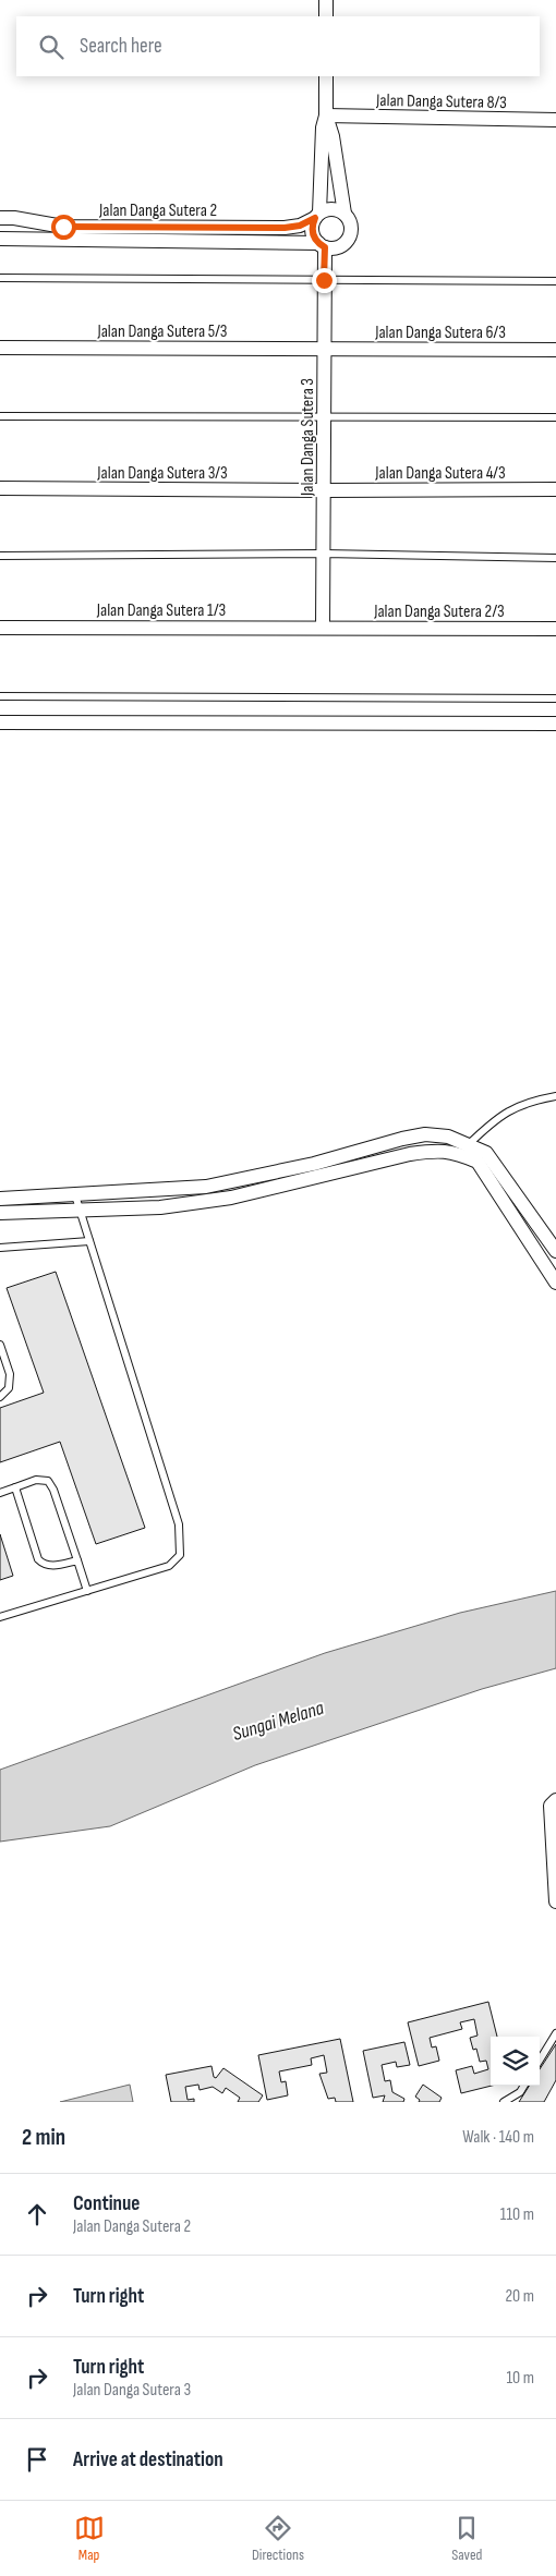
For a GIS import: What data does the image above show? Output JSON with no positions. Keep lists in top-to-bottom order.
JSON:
{
  "streets": {
    "street": [
      "Jalan Danga Sutera 8/3",
      "Jalan Danga Sutera 2",
      "Jalan Danga Sutera 5/3",
      "Jalan Danga Sutera 6/3",
      "Jalan Danga Sutera 3",
      "Jalan Danga Sutera 3/3",
      "Jalan Danga Sutera 4/3",
      "Jalan Danga Sutera 1/3",
      "Jalan Danga Sutera 2/3"
    ]
  },
  "crossings": [
    ["Jalan Danga Sutera 2", "Jalan Danga Sutera 3"],
    ["Jalan Danga Sutera 5/3", "Jalan Danga Sutera 6/3"],
    ["Jalan Danga Sutera 5/3", "Jalan Danga Sutera 3"],
    ["Jalan Danga Sutera 6/3", "Jalan Danga Sutera 3"],
    ["Jalan Danga Sutera 3", "Jalan Danga Sutera 3/3"],
    ["Jalan Danga Sutera 3", "Jalan Danga Sutera 4/3"],
    ["Jalan Danga Sutera 3", "Jalan Danga Sutera 1/3"],
    ["Jalan Danga Sutera 3", "Jalan Danga Sutera 2/3"],
    ["Jalan Danga Sutera 3/3", "Jalan Danga Sutera 4/3"],
    ["Jalan Danga Sutera 1/3", "Jalan Danga Sutera 2/3"]
  ],
  "water": ["Sungai Melana"],
  "page": {
    "search": "Search here",
    "heading": ["2 min", "Walk · 140 m"],
    "list": [
      ["Continue", "Jalan Danga Sutera 2", "110 m"],
      ["Turn right", "20 m"],
      ["Turn right", "Jalan Danga Sutera 3", "10 m"],
      "Arrive at destination"
    ],
    "nav": ["Map", "Directions", "Saved"]
  }
}
